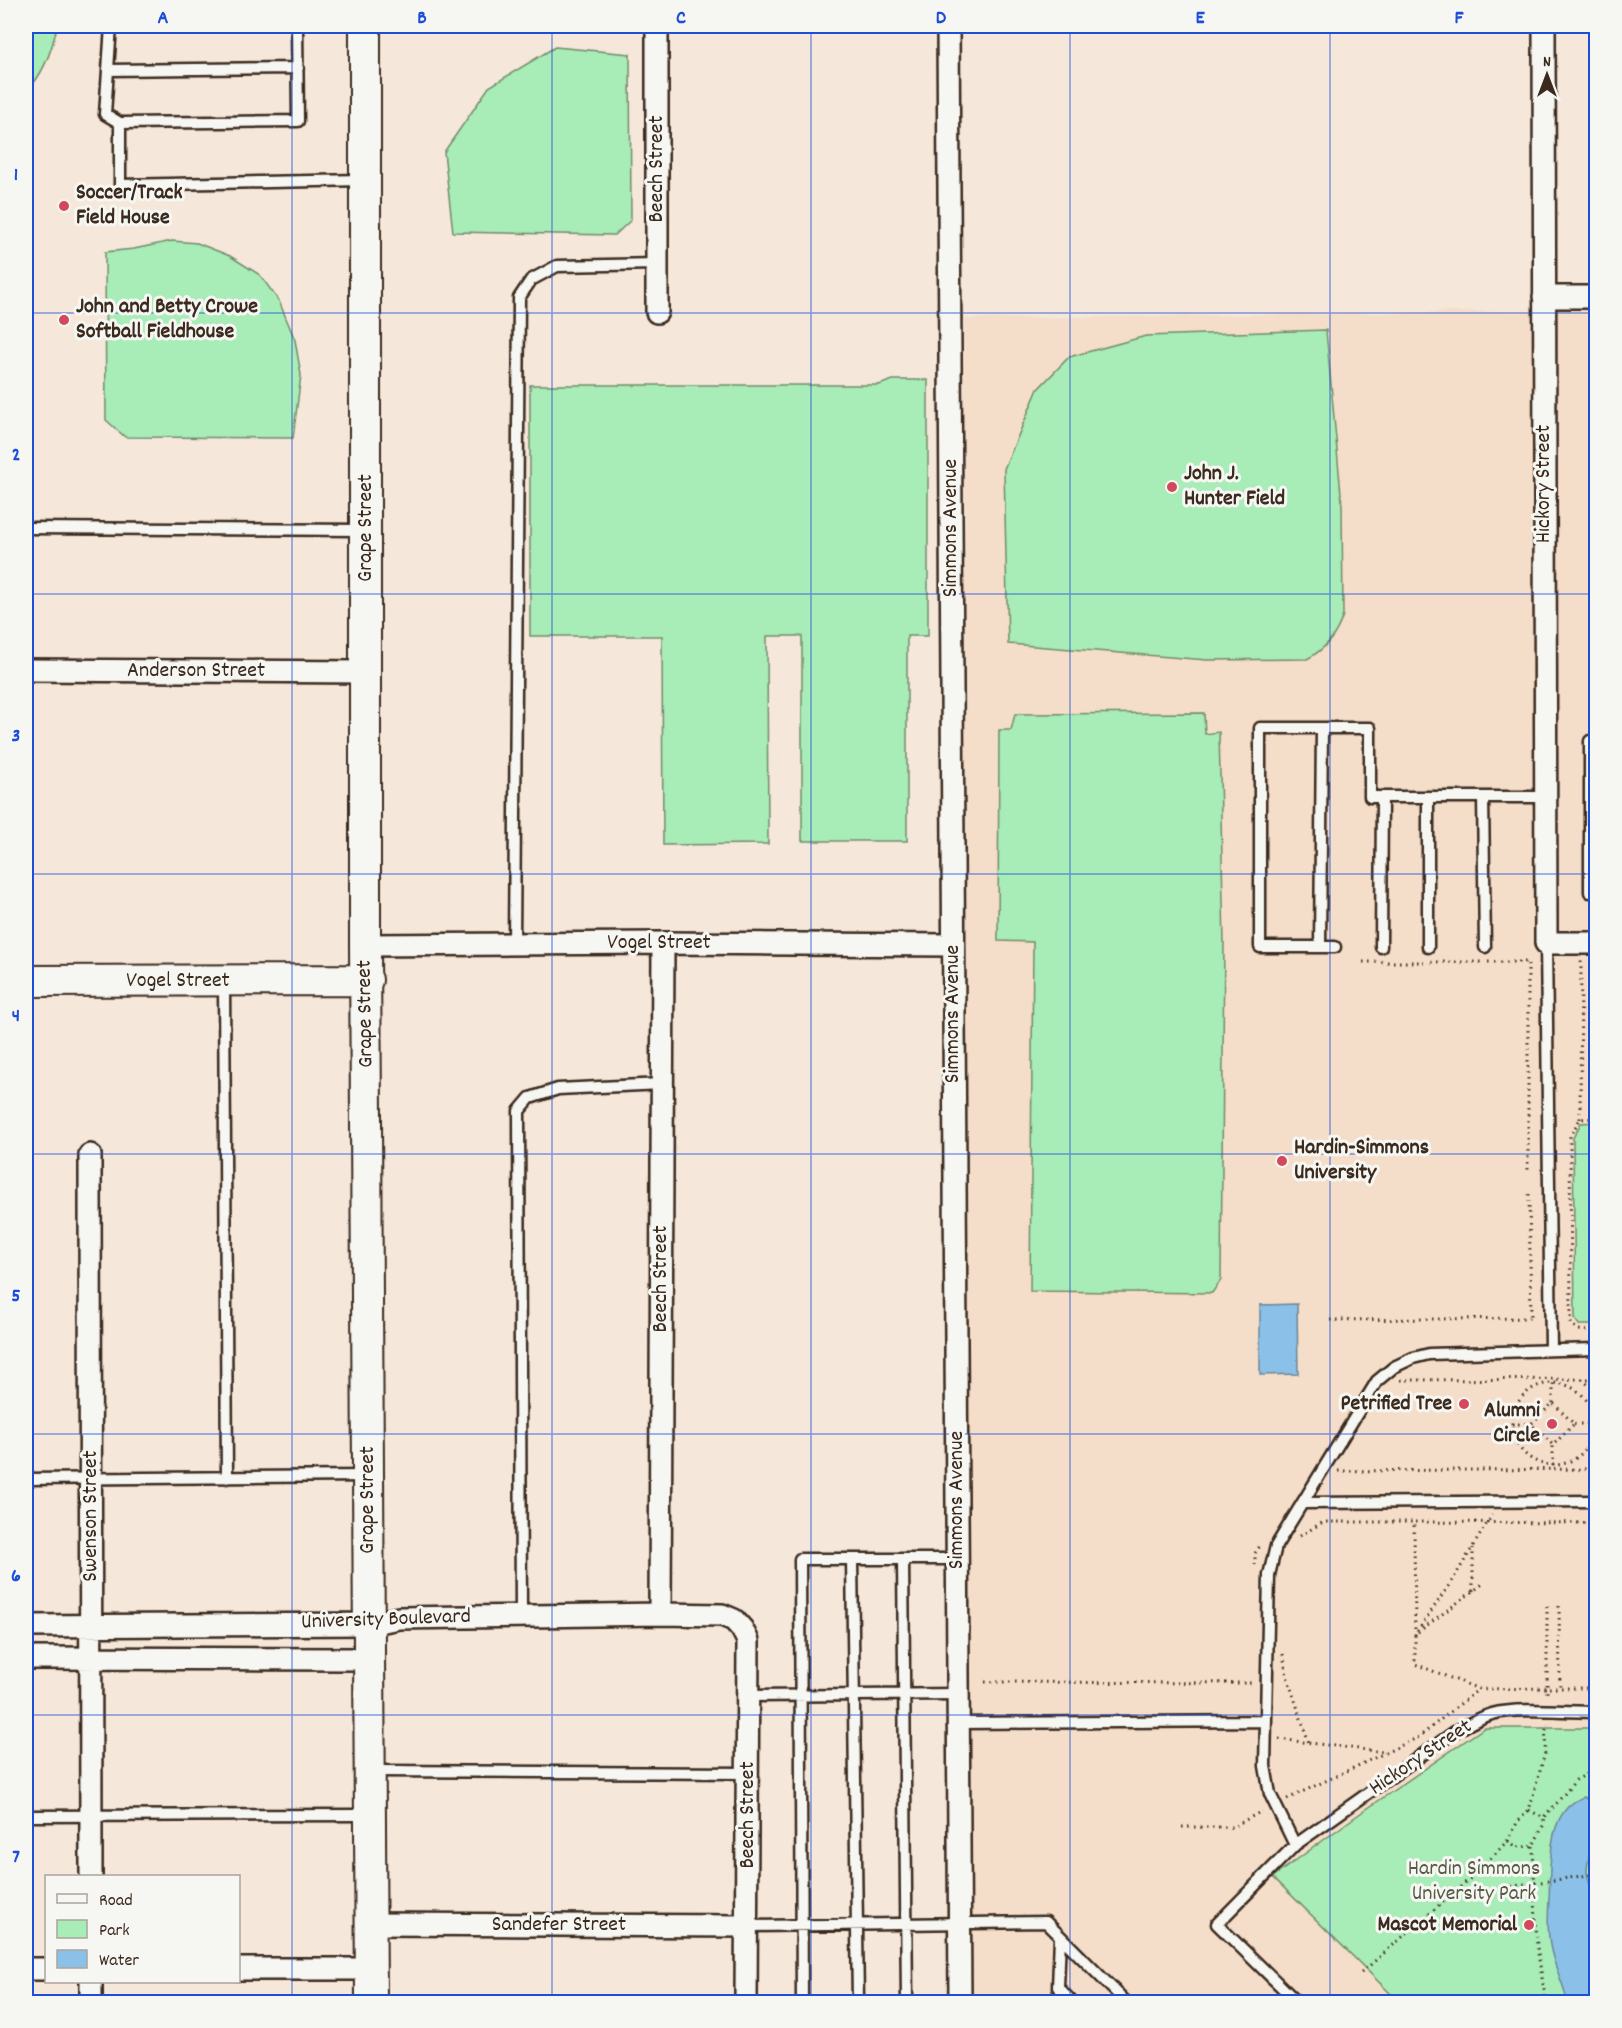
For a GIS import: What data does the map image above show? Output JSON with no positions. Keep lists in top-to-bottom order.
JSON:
{
  "streets": {
    "street": [
      "Beech Street",
      "Hickory Street",
      "Grape Street",
      "Simmons Avenue",
      "Anderson Street",
      "Vogel Street",
      "Swenson Street",
      "University Boulevard",
      "Sandefer Street"
    ]
  },
  "crossings": [
    ["Beech Street", "Vogel Street"],
    ["Beech Street", "University Boulevard"],
    ["Beech Street", "Sandefer Street"],
    ["Grape Street", "Anderson Street"],
    ["Grape Street", "Vogel Street"],
    ["Grape Street", "University Boulevard"],
    ["Grape Street", "Sandefer Street"],
    ["Simmons Avenue", "Vogel Street"],
    ["Swenson Street", "University Boulevard"]
  ],
  "parks": ["Hardin Simmons University Park"],
  "places": [
    "Soccer/Track Field House",
    "John and Betty Crowe Softball Fieldhouse",
    "John J. Hunter Field",
    "Hardin-Simmons University",
    "Petrified Tree",
    "Alumni Circle",
    "Mascot Memorial"
  ],
  "legend": ["Road", "Park", "Water"],
  "north": "top",
  "grid": {
    "columns": [
      "A",
      "B",
      "C",
      "D",
      "E",
      "F"
    ],
    "rows": [
      "1",
      "2",
      "3",
      "4",
      "5",
      "6",
      "7"
    ]
  }
}
